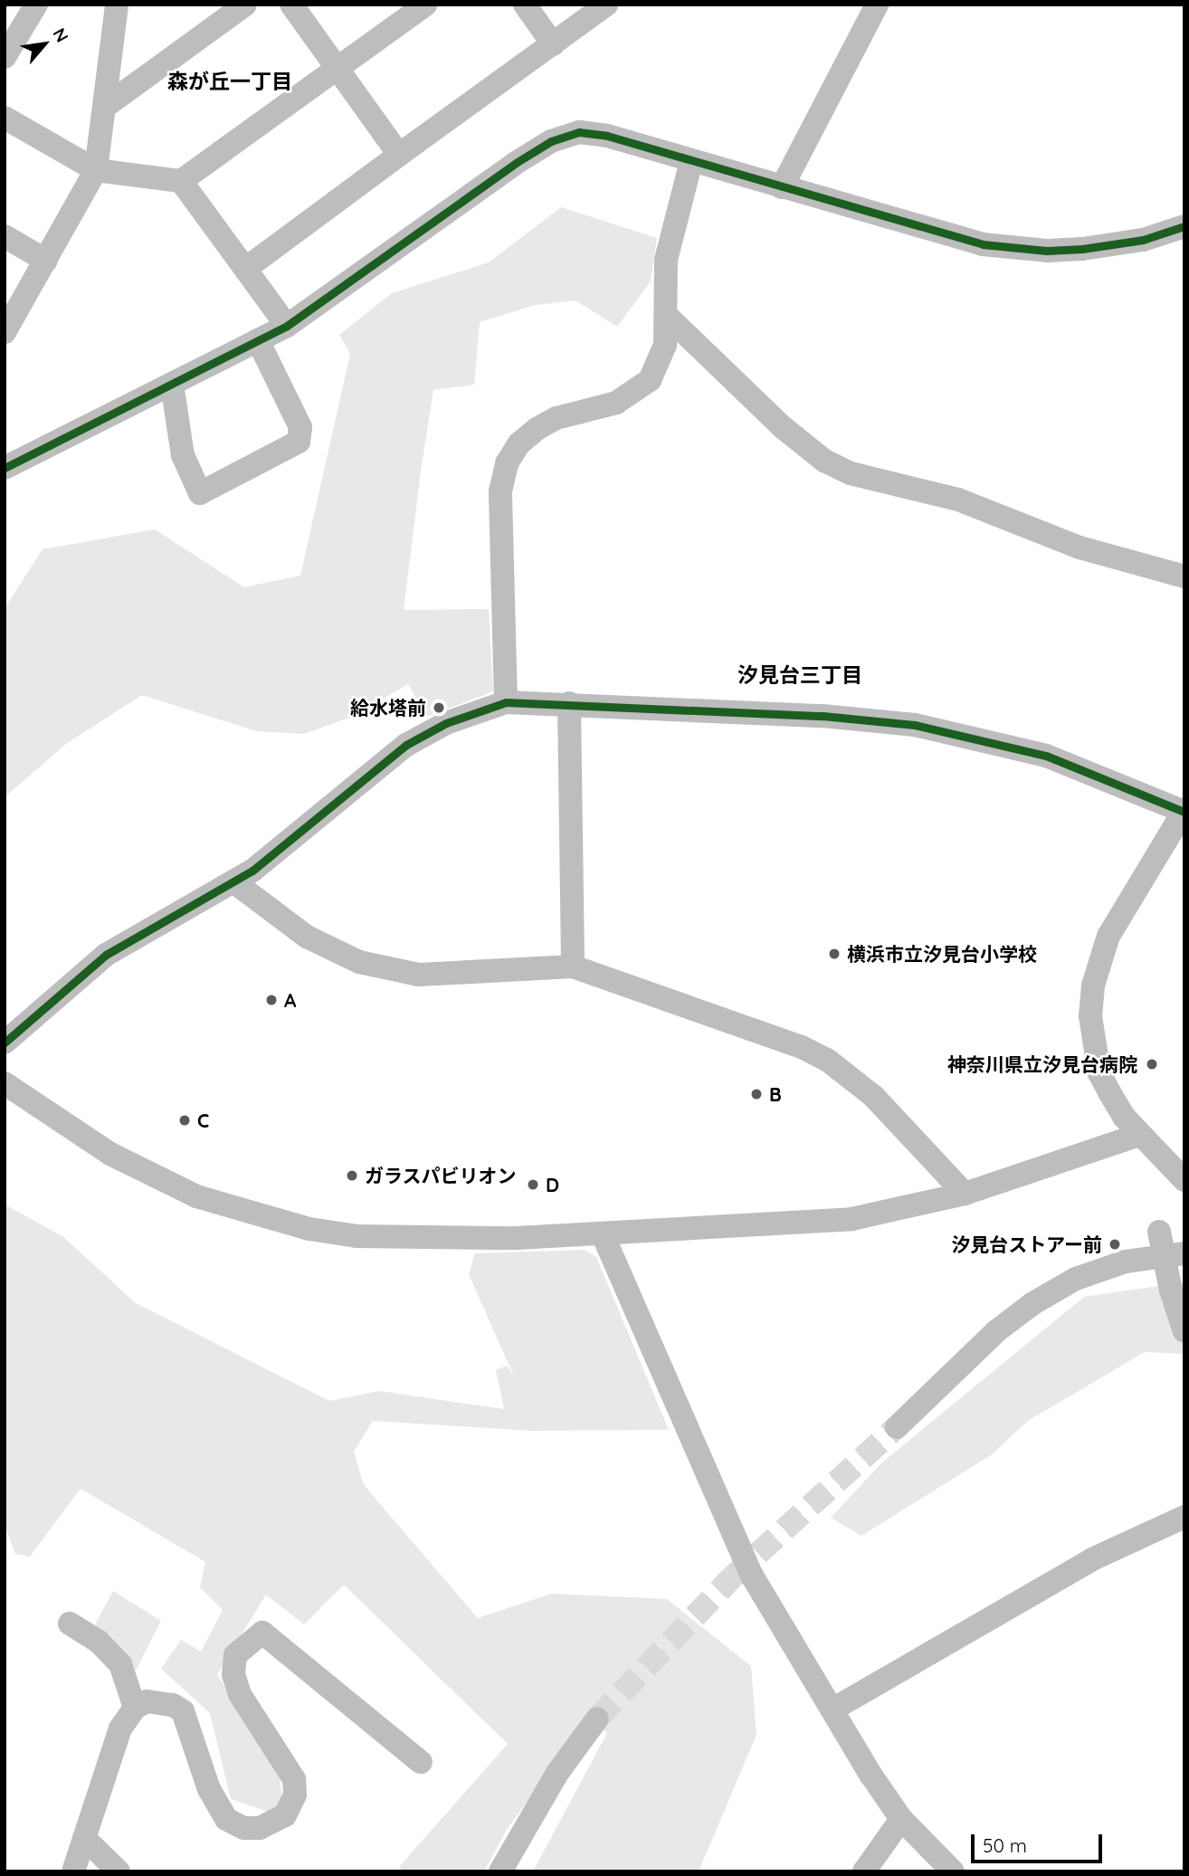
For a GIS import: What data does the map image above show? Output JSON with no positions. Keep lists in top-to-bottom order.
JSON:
{
  "districts": ["森が丘一丁目", "汐見台三丁目"],
  "places": [
    "給水塔前",
    "横浜市立汐見台小学校",
    "A",
    "神奈川県立汐見台病院",
    "B",
    "C",
    "ガラスパビリオン",
    "D",
    "汐見台ストアー前"
  ],
  "scale_bar": "50 m",
  "north": "top right"
}
